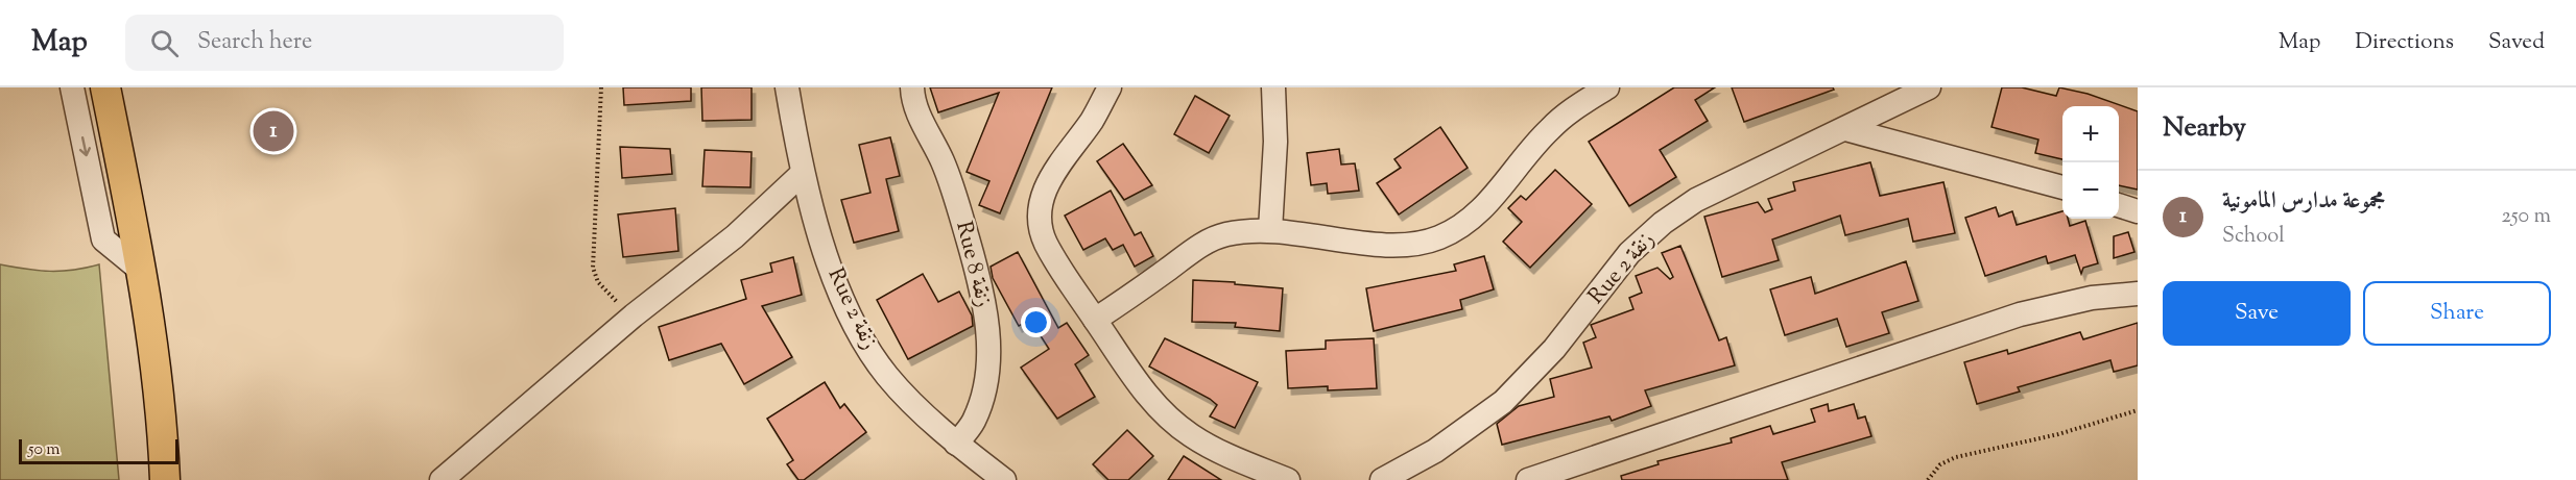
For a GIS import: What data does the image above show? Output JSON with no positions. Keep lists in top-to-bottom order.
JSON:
{
  "streets": {
    "street": ["Rue 8 زنقة", "Rue 2 زنقة"]
  },
  "crossings": [
    ["Rue 8 زنقة", "Rue 2 زنقة"]
  ],
  "scale_bar": "50 m",
  "page": {
    "header": "Map",
    "search": "Search here",
    "nav": ["Map", "Directions", "Saved"],
    "heading": "Nearby",
    "map_buttons": ["+", "−"],
    "pins": "1",
    "list": [
      {
        "mark": "1",
        "name": "مجموعة مدارس المامونية",
        "note": "School",
        "value": "250 m"
      }
    ],
    "buttons": ["Save", "Share"],
    "scale": "50 m"
  }
}
